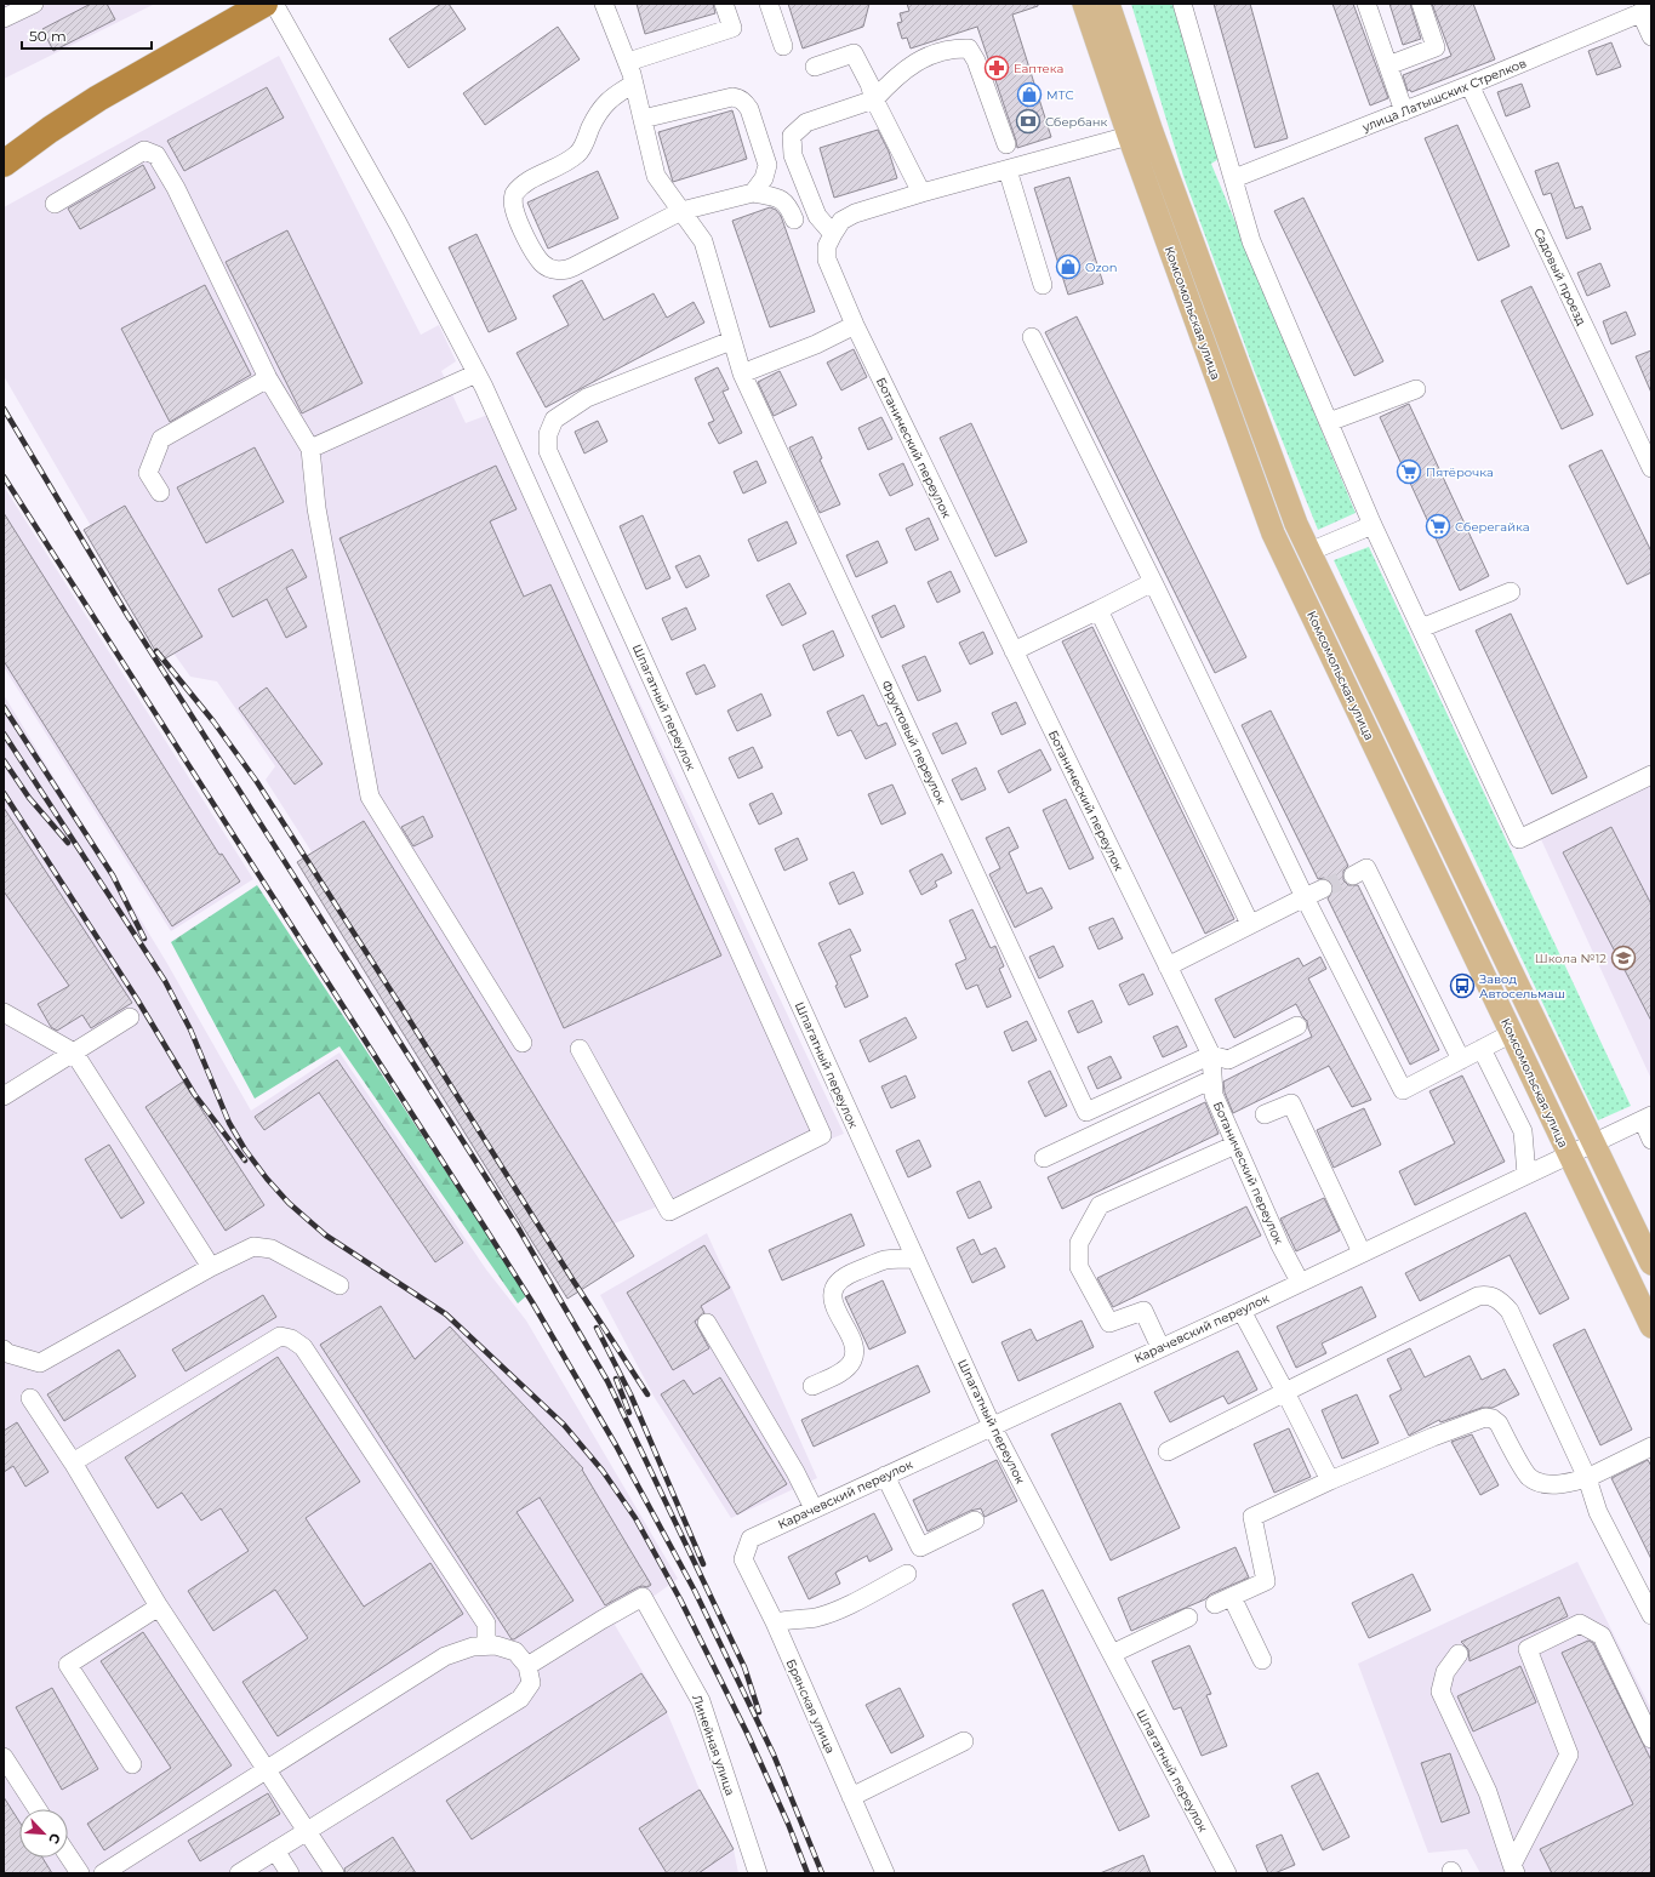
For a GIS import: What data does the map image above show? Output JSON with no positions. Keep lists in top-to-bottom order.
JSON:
{
  "streets": {
    "main road": ["Комсомольская улица"],
    "street": [
      "улица Латышских Стрелков",
      "Садовый проезд",
      "Ботанический переулок",
      "Шпагатный переулок",
      "Фруктовый переулок",
      "Карачевский переулок",
      "Брянская улица",
      "Линейная улица"
    ]
  },
  "crossings": [
    ["улица Латышских Стрелков", "Садовый проезд"],
    ["Комсомольская улица", "Карачевский переулок"],
    ["Ботанический переулок", "Фруктовый переулок"],
    ["Ботанический переулок", "Карачевский переулок"],
    ["Шпагатный переулок", "Фруктовый переулок"],
    ["Шпагатный переулок", "Карачевский переулок"],
    ["Карачевский переулок", "Брянская улица"]
  ],
  "places": {
    "pharmacy": ["Еаптека"],
    "shop": ["МТС", "Ozon"],
    "bank": ["Сбербанк"],
    "supermarket": ["Пятёрочка", "Сберегайка"],
    "school or university": ["Школа №12"],
    "bus stop": ["Завод Автосельмаш"]
  },
  "scale_bar": "50 m",
  "north": "bottom right"
}
